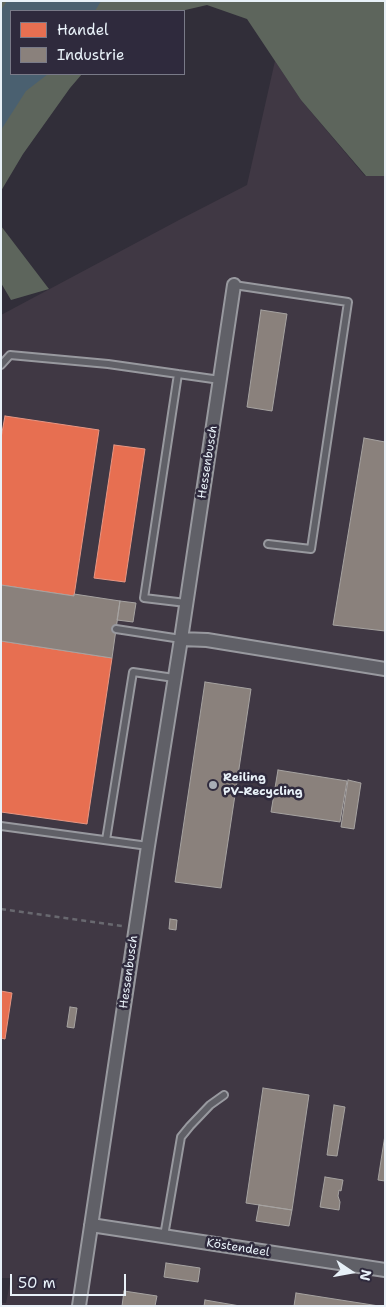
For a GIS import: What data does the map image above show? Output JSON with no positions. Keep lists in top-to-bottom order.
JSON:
{
  "streets": {
    "street": ["Hessenbusch", "Köstendeel"]
  },
  "crossings": [
    ["Hessenbusch", "Köstendeel"]
  ],
  "places": ["Reiling PV-Recycling"],
  "legend": ["Handel", "Industrie"],
  "scale_bar": "50 m",
  "north": "right"
}
